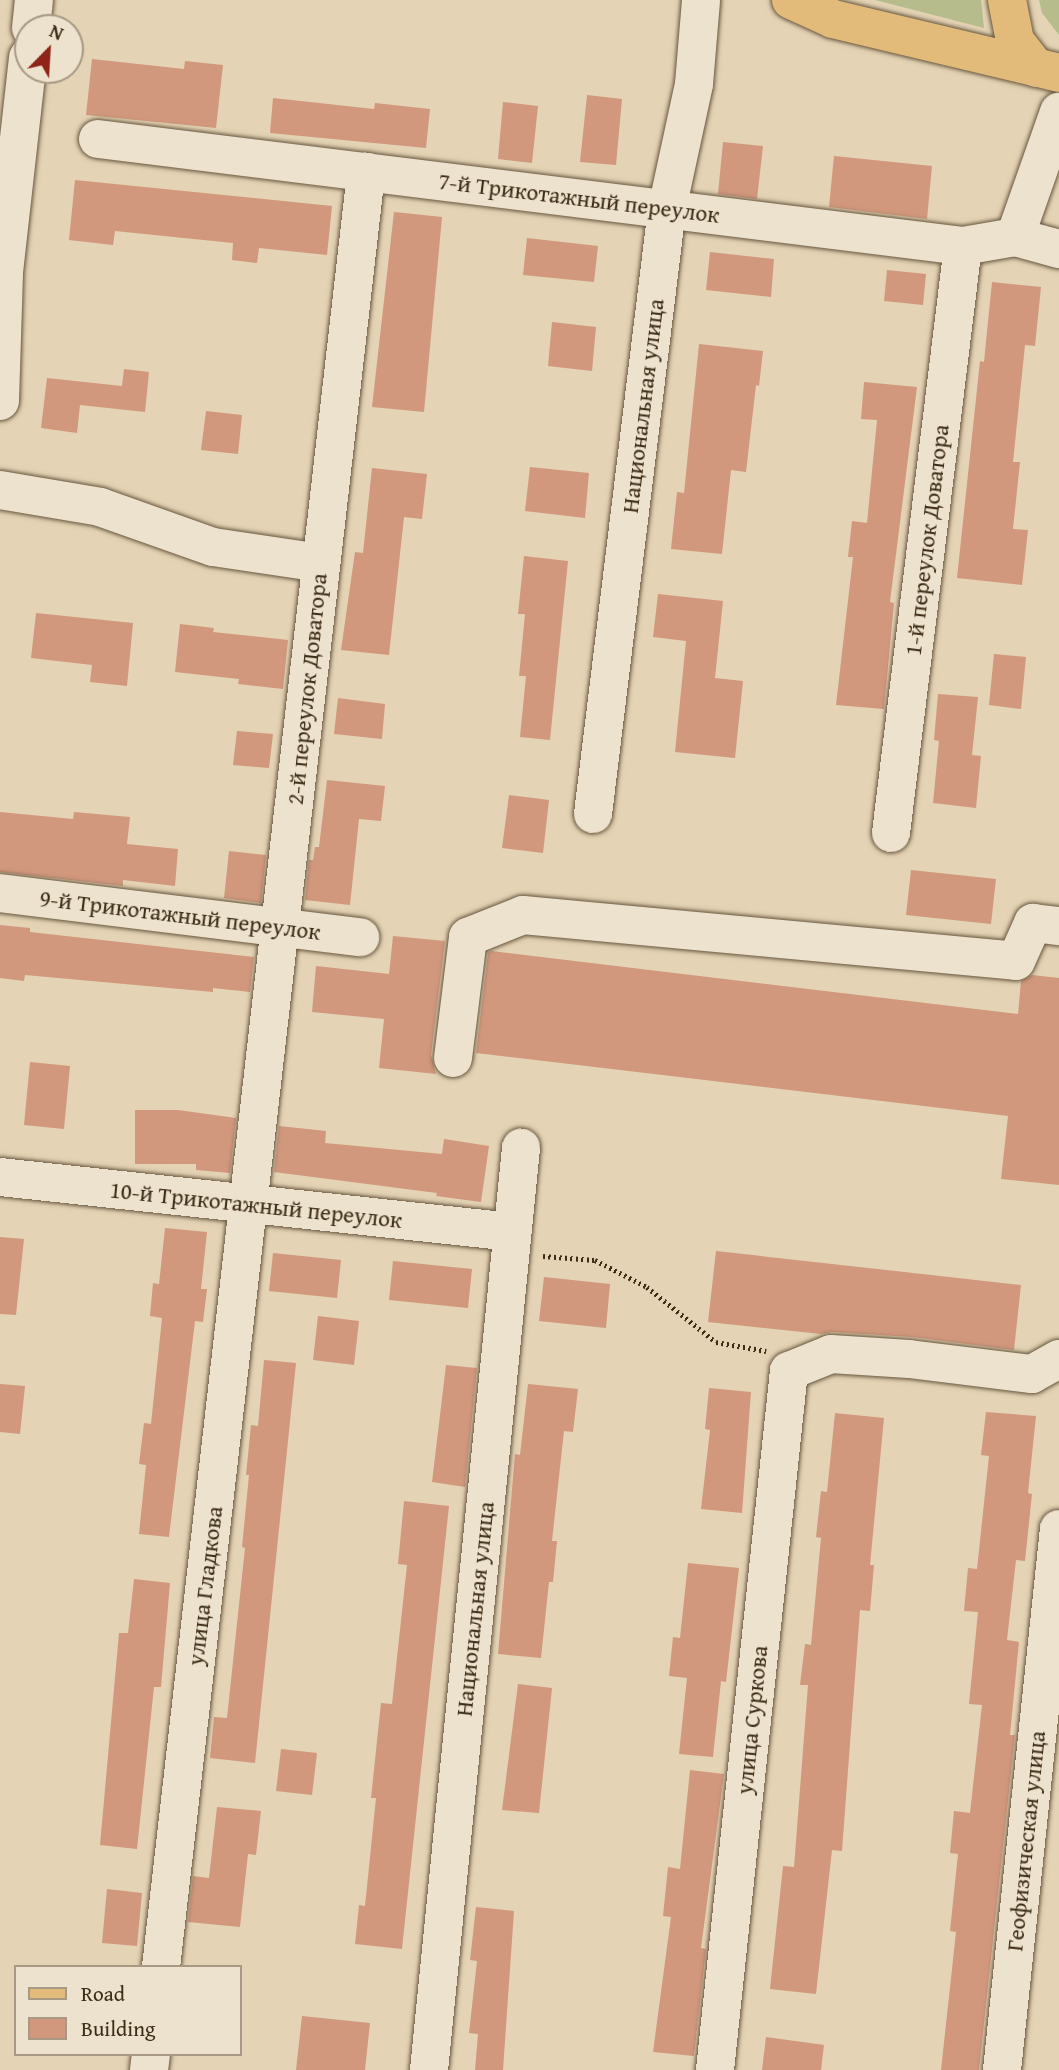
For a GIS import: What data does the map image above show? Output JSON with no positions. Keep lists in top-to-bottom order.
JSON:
{
  "streets": {
    "street": [
      "7-й Трикотажный переулок",
      "Национальная улица",
      "1-й переулок Доватора",
      "2-й переулок Доватора",
      "9-й Трикотажный переулок",
      "10-й Трикотажный переулок",
      "улица Гладкова",
      "улица Суркова",
      "Геофизическая улица"
    ]
  },
  "crossings": [
    ["7-й Трикотажный переулок", "Национальная улица"],
    ["7-й Трикотажный переулок", "1-й переулок Доватора"],
    ["7-й Трикотажный переулок", "2-й переулок Доватора"],
    ["Национальная улица", "10-й Трикотажный переулок"],
    ["2-й переулок Доватора", "9-й Трикотажный переулок"],
    ["2-й переулок Доватора", "10-й Трикотажный переулок"],
    ["2-й переулок Доватора", "улица Гладкова"],
    ["10-й Трикотажный переулок", "улица Гладкова"]
  ],
  "legend": ["Road", "Building"],
  "north": "top right"
}
